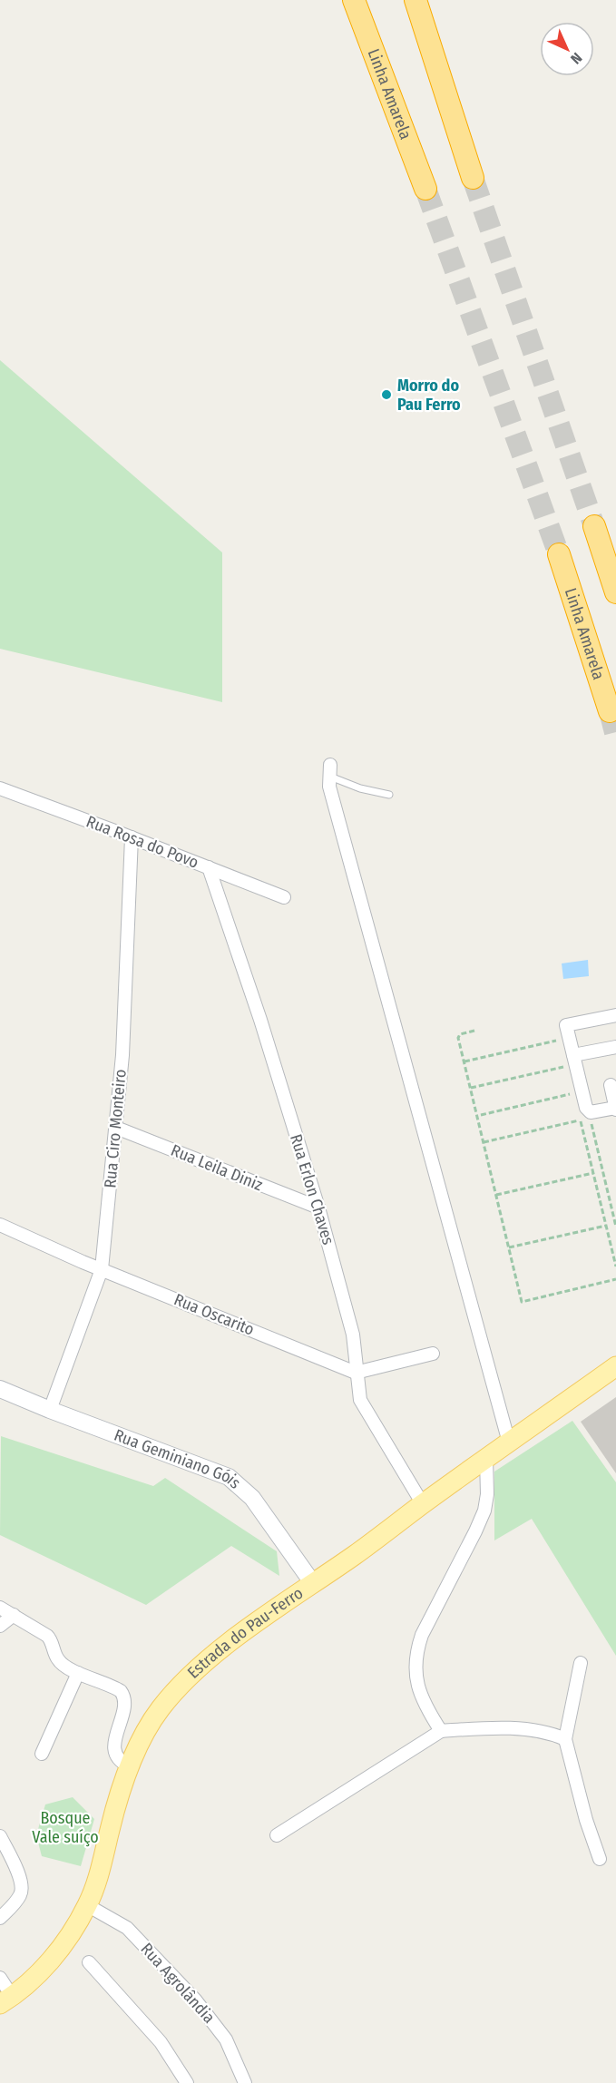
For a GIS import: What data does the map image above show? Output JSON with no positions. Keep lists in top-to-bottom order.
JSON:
{
  "streets": {
    "highway": ["Linha Amarela"],
    "main road": ["Estrada do Pau-Ferro"],
    "street": [
      "Rua Rosa do Povo",
      "Rua Ciro Monteiro",
      "Rua Leila Diniz",
      "Rua Erlon Chaves",
      "Rua Oscarito",
      "Rua Geminiano Góis",
      "Rua Agrolândia"
    ]
  },
  "crossings": [
    ["Rua Rosa do Povo", "Rua Ciro Monteiro"],
    ["Rua Rosa do Povo", "Rua Erlon Chaves"],
    ["Rua Ciro Monteiro", "Rua Leila Diniz"],
    ["Rua Ciro Monteiro", "Rua Oscarito"],
    ["Rua Ciro Monteiro", "Rua Geminiano Góis"],
    ["Rua Leila Diniz", "Rua Erlon Chaves"],
    ["Rua Erlon Chaves", "Rua Oscarito"],
    ["Rua Erlon Chaves", "Estrada do Pau-Ferro"],
    ["Rua Geminiano Góis", "Estrada do Pau-Ferro"],
    ["Estrada do Pau-Ferro", "Rua Agrolândia"]
  ],
  "parks": ["Bosque Vale suíço"],
  "places": ["Morro do Pau Ferro"],
  "north": "bottom right"
}
